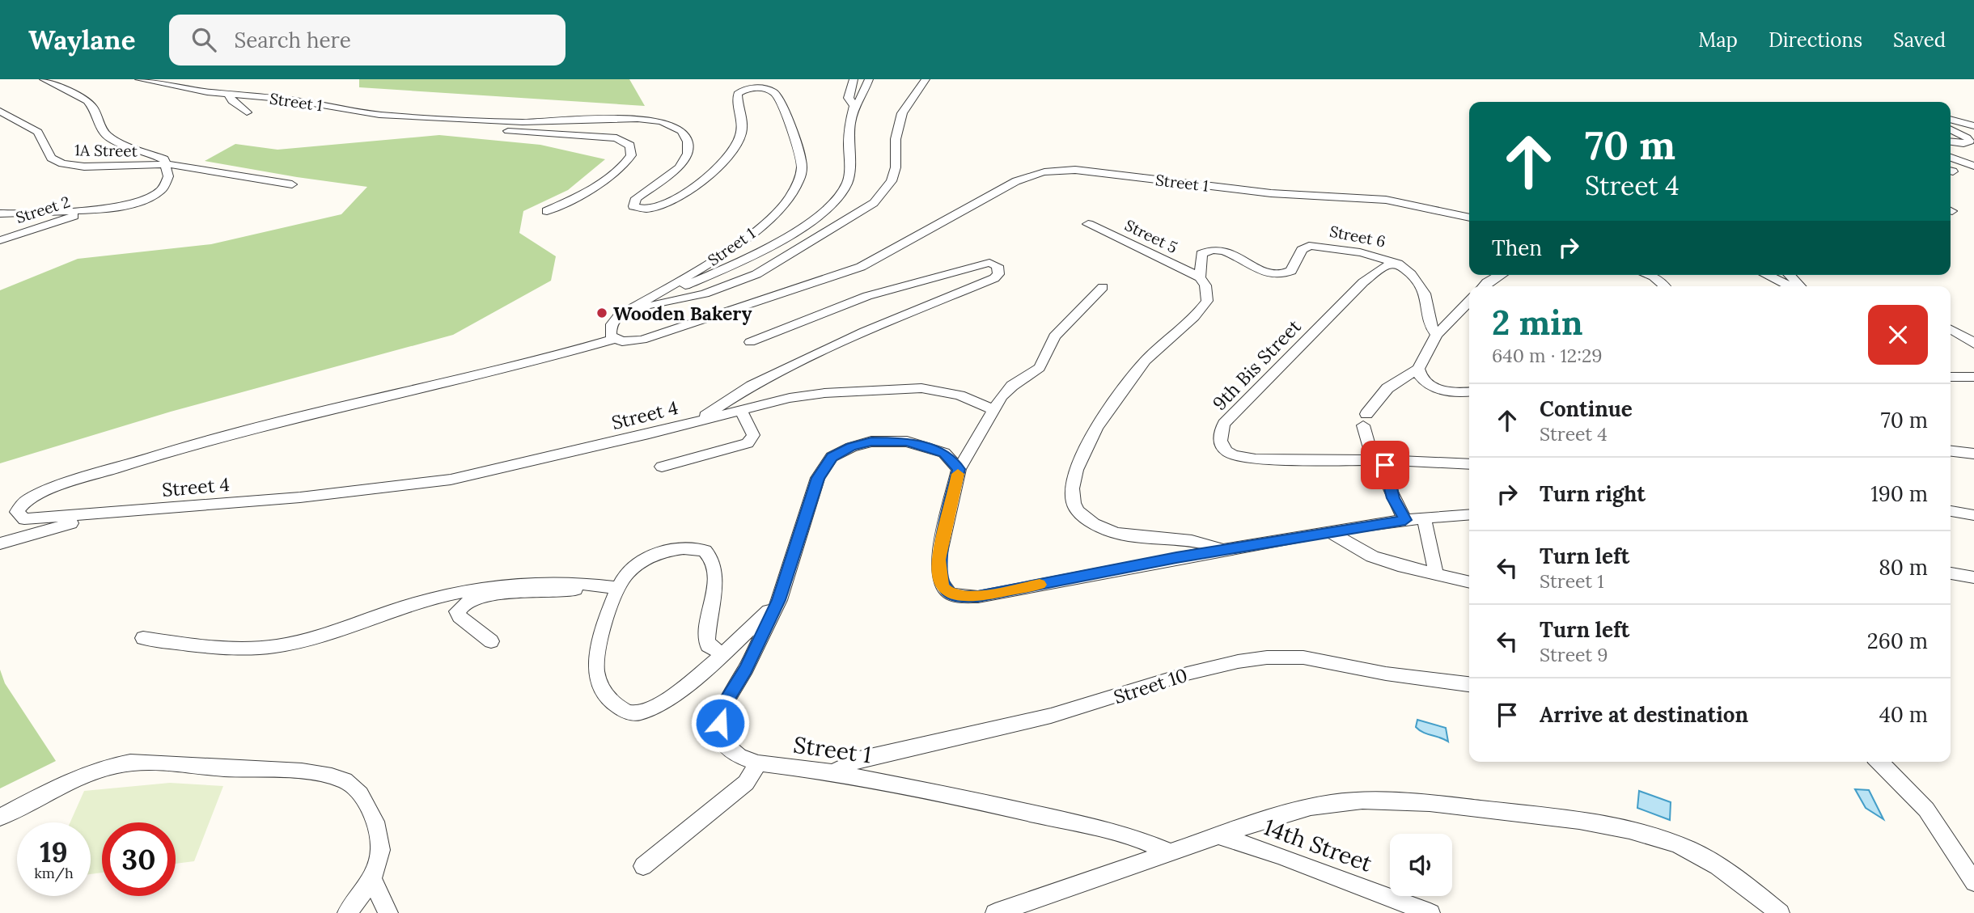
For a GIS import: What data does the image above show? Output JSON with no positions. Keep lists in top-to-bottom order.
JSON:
{
  "streets": {
    "street": [
      "Street 1",
      "1A Street",
      "Street 2",
      "Street 5",
      "Street 6",
      "9th Bis Street",
      "Street 4",
      "Street 10",
      "14th Street"
    ]
  },
  "crossings": [
    ["Street 1", "Street 4"],
    ["Street 1", "Street 10"],
    ["Street 5", "Street 6"],
    ["Street 6", "9th Bis Street"]
  ],
  "places": ["Wooden Bakery"],
  "page": {
    "header": "Waylane",
    "search": "Search here",
    "nav": ["Map", "Directions", "Saved"],
    "turn": ["70 m", "Street 4"],
    "then": "Then",
    "heading": ["2 min", "640 m · 12:29"],
    "list": [
      {
        "name": "Continue",
        "note": "Street 4",
        "value": "70 m"
      },
      {
        "name": "Turn right",
        "value": "190 m"
      },
      {
        "name": "Turn left",
        "note": "Street 1",
        "value": "80 m"
      },
      {
        "name": "Turn left",
        "note": "Street 9",
        "value": "260 m"
      },
      {
        "name": "Arrive at destination",
        "value": "40 m"
      }
    ],
    "speed": "19 km/h",
    "limit": "30"
  }
}
